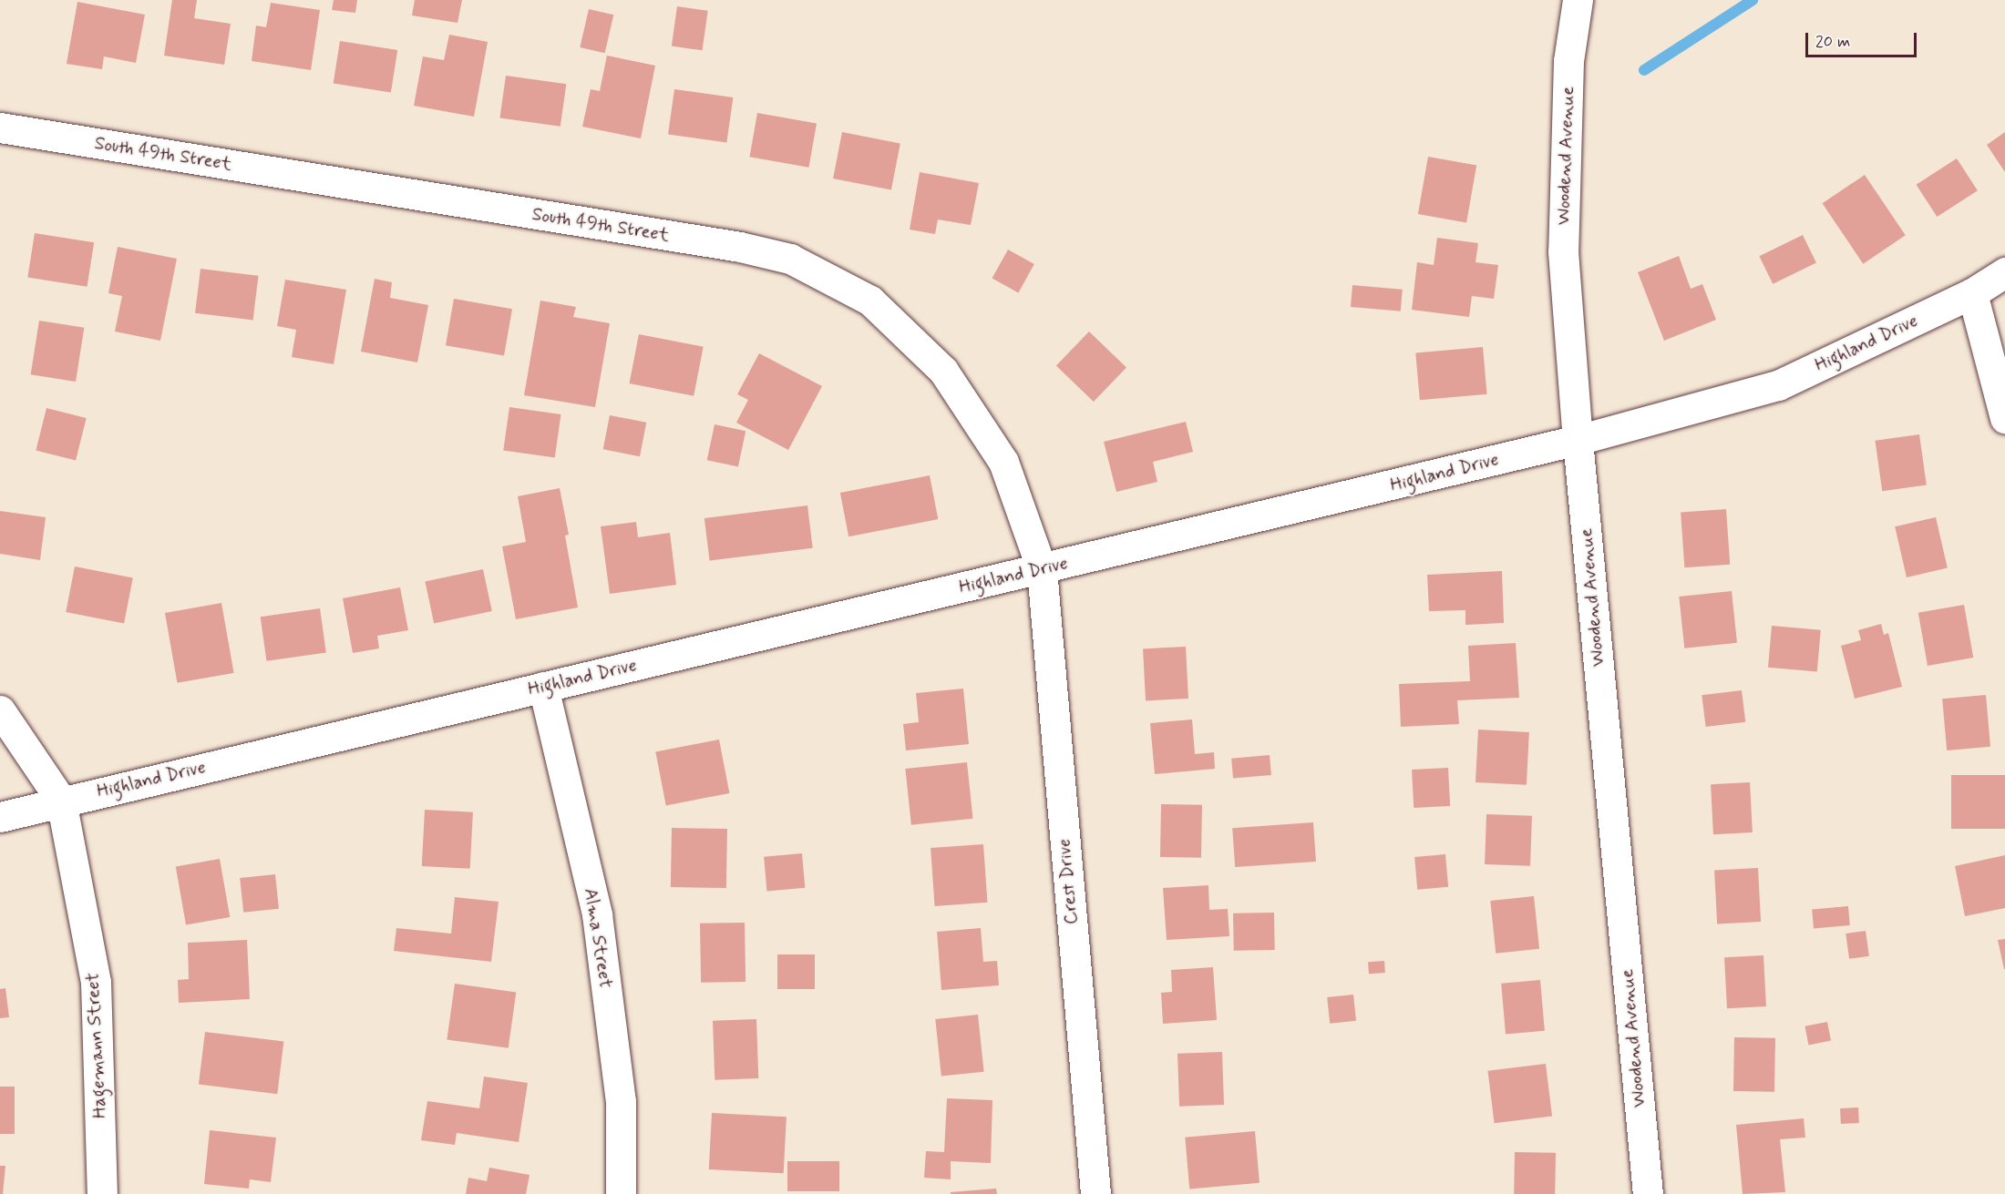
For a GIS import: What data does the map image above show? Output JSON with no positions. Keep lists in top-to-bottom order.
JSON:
{
  "streets": {
    "street": [
      "South 49th Street",
      "Woodend Avenue",
      "Highland Drive",
      "Crest Drive",
      "Alma Street",
      "Hagemann Street"
    ]
  },
  "crossings": [
    ["South 49th Street", "Highland Drive"],
    ["South 49th Street", "Crest Drive"],
    ["Woodend Avenue", "Highland Drive"],
    ["Highland Drive", "Crest Drive"],
    ["Highland Drive", "Alma Street"],
    ["Highland Drive", "Hagemann Street"]
  ],
  "scale_bar": "20 m"
}
